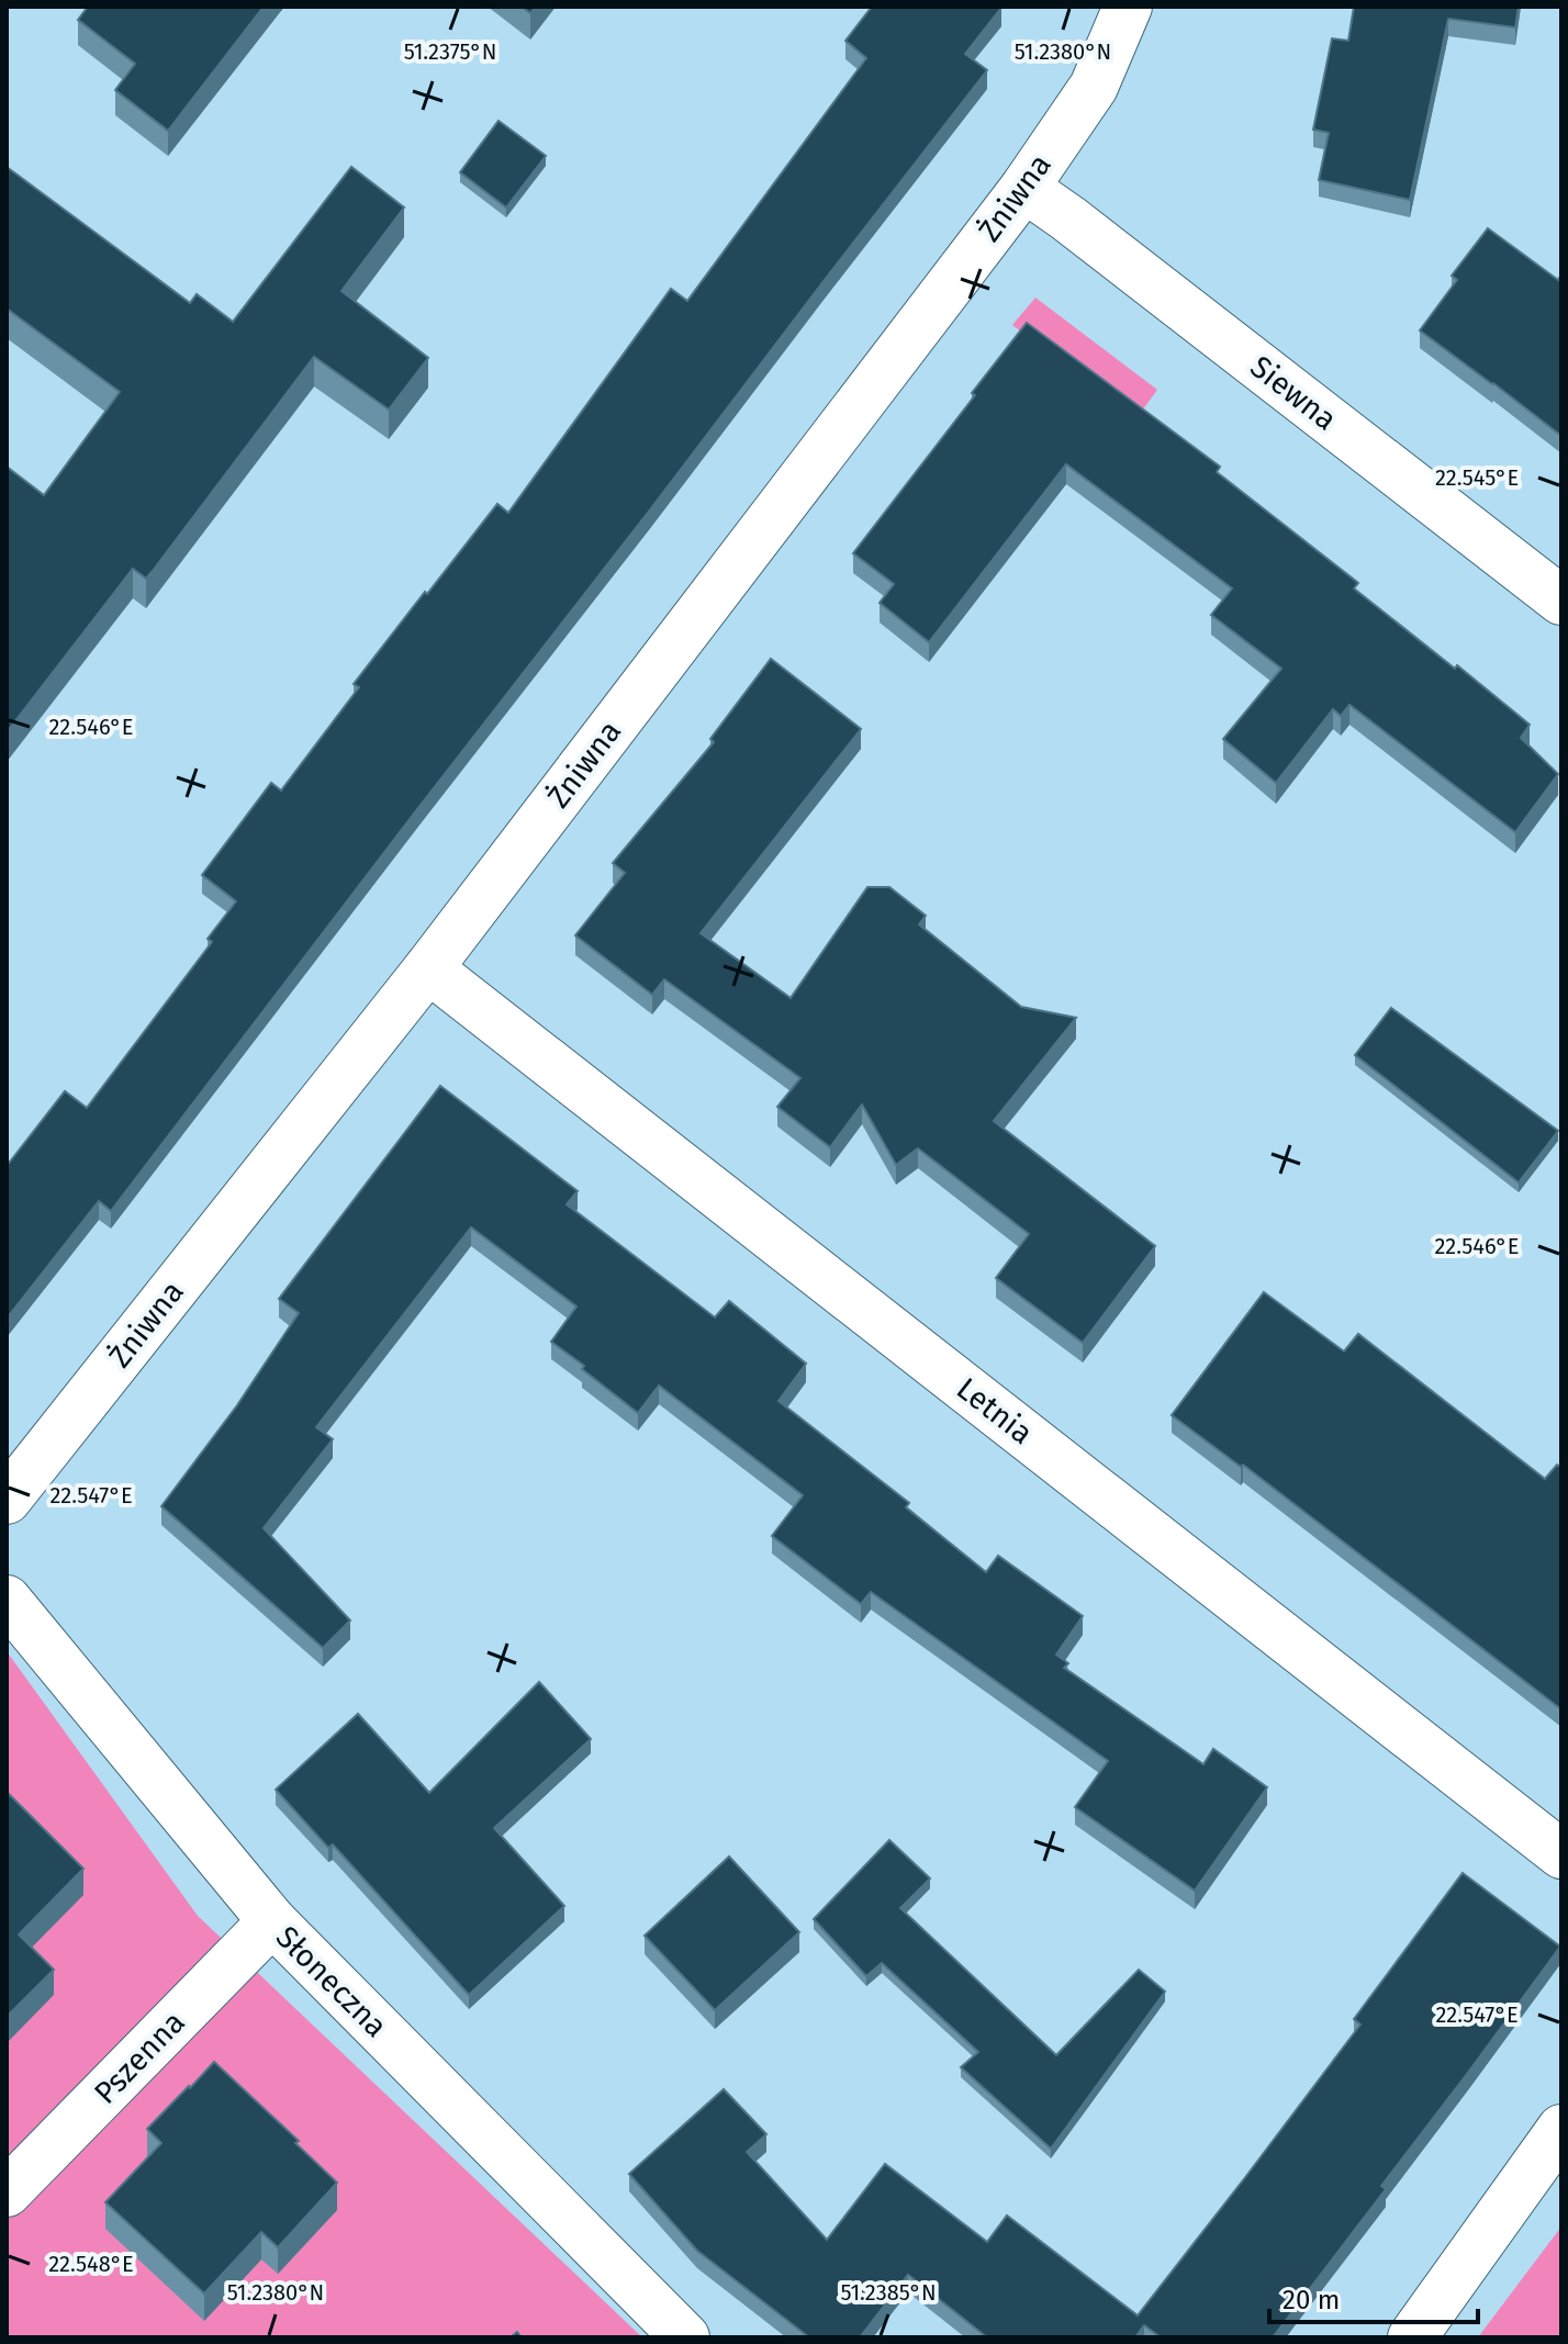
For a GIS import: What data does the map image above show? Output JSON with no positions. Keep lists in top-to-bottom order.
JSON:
{
  "streets": {
    "street": [
      "Żniwna",
      "Siewna",
      "Letnia",
      "Słoneczna",
      "Pszenna"
    ]
  },
  "crossings": [
    ["Żniwna", "Siewna"],
    ["Żniwna", "Letnia"],
    ["Słoneczna", "Pszenna"]
  ],
  "scale_bar": "20 m",
  "coordinates": [
    "51.2380°N",
    "51.2375°N",
    "22.545°E",
    "22.546°E",
    "22.547°E",
    "22.548°E",
    "51.2385°N"
  ]
}
